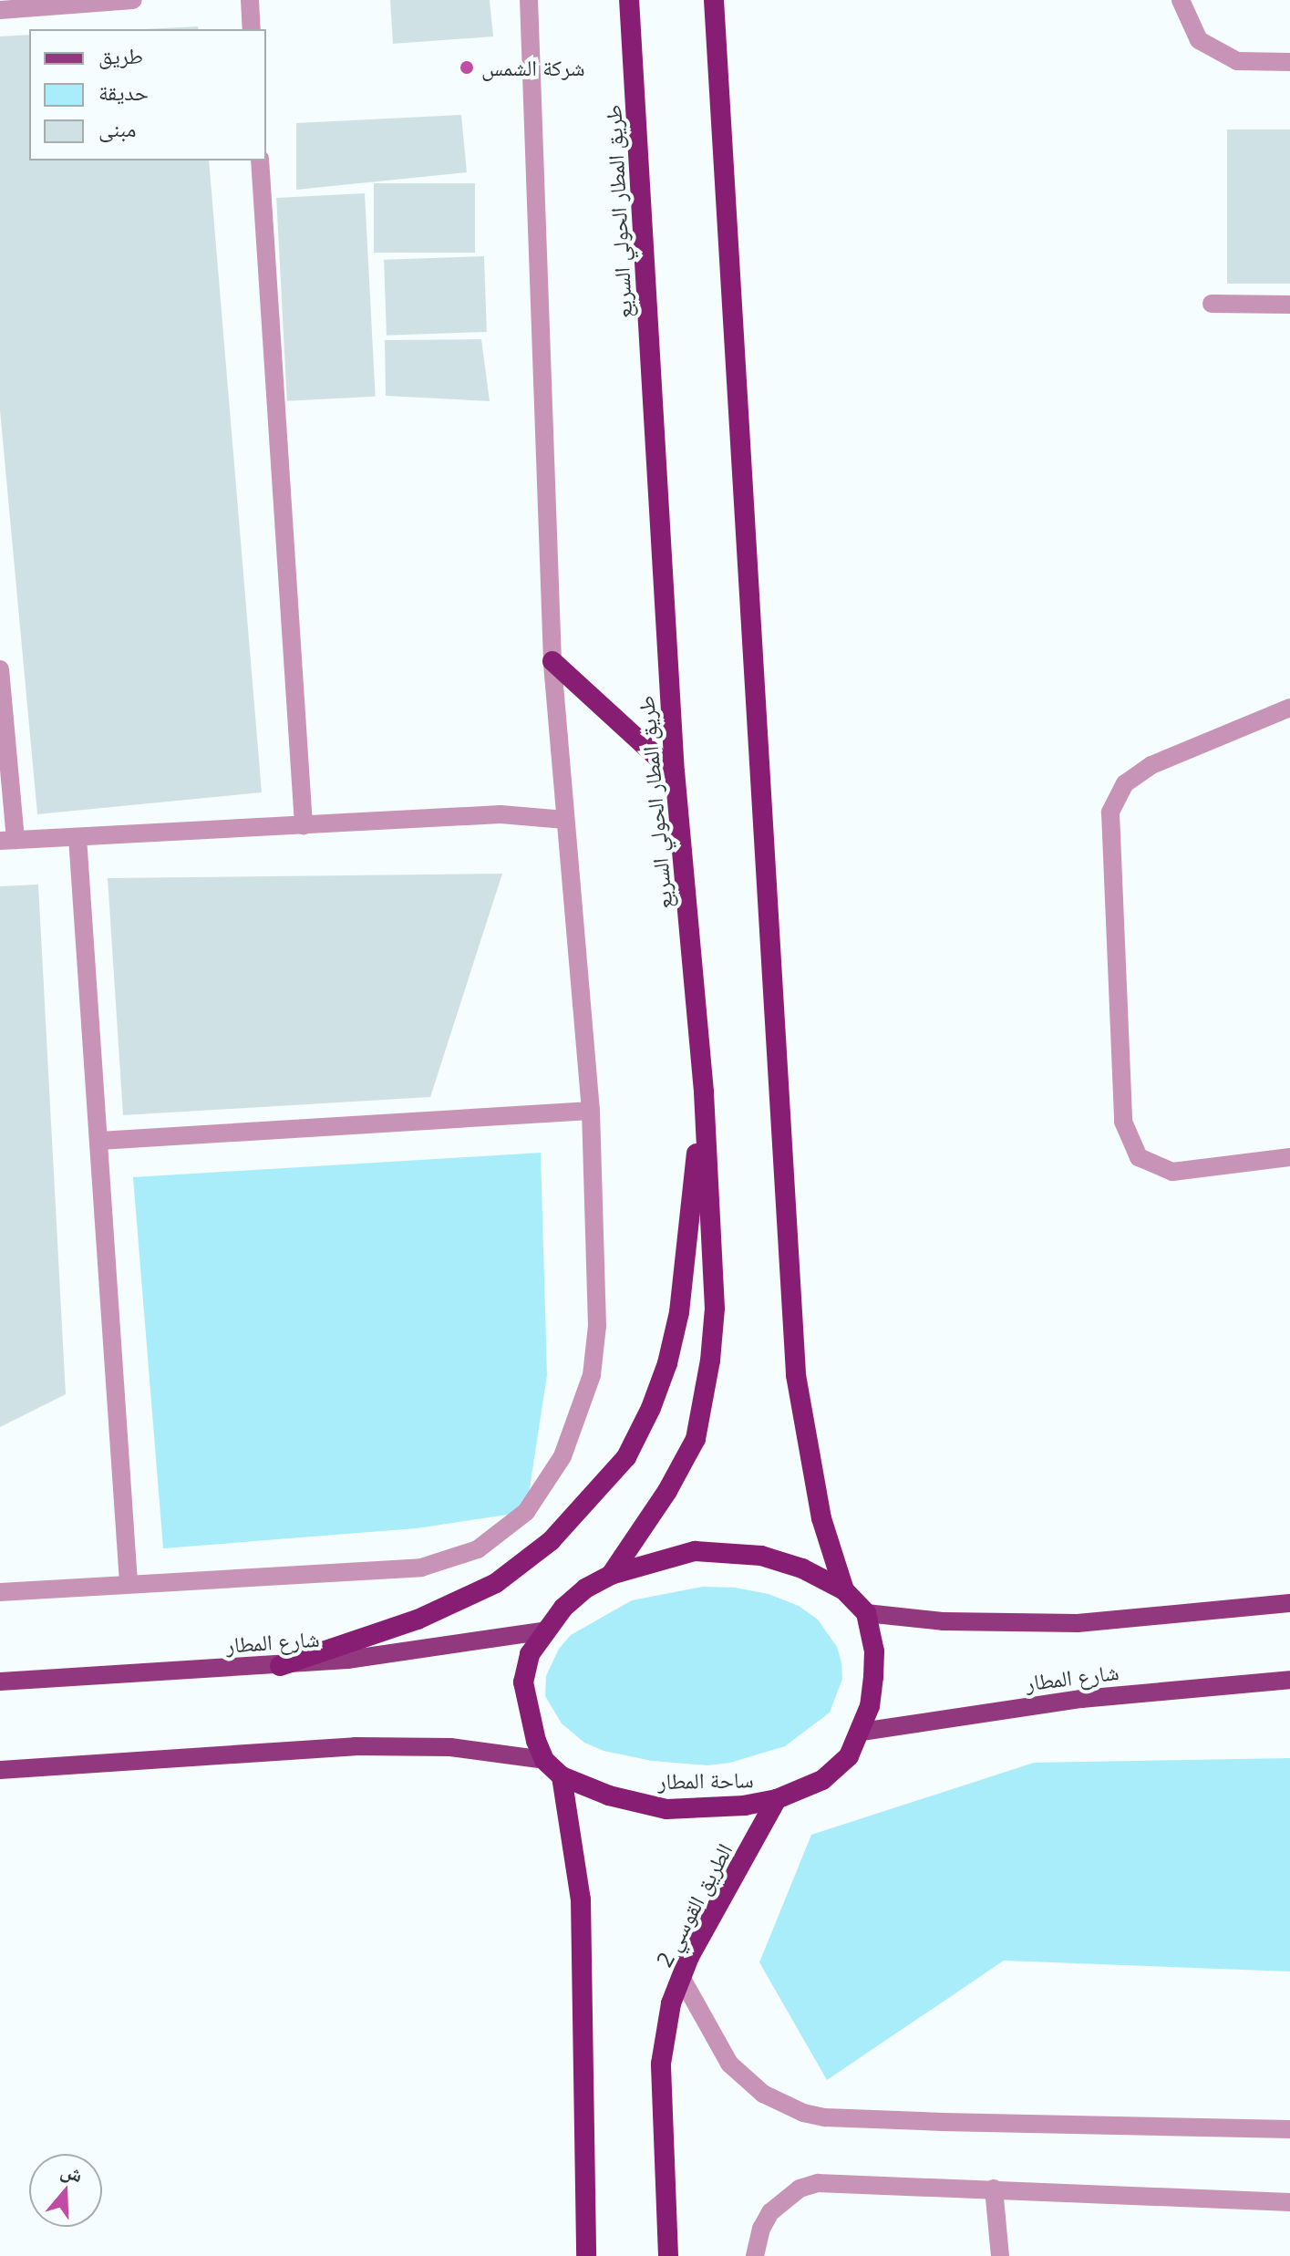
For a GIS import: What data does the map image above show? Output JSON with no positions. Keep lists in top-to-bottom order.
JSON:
{
  "streets": {
    "highway": ["طريق المطار الحولي السريع", "ساحة المطار", "الطريق القوسي 2"],
    "main road": ["شارع المطار"]
  },
  "crossings": [
    ["طريق المطار الحولي السريع", "ساحة المطار"],
    ["شارع المطار", "ساحة المطار"],
    ["ساحة المطار", "الطريق القوسي 2"]
  ],
  "places": ["شركة الشمس"],
  "legend": ["طريق", "حديقة", "مبنى"],
  "north": "top"
}
